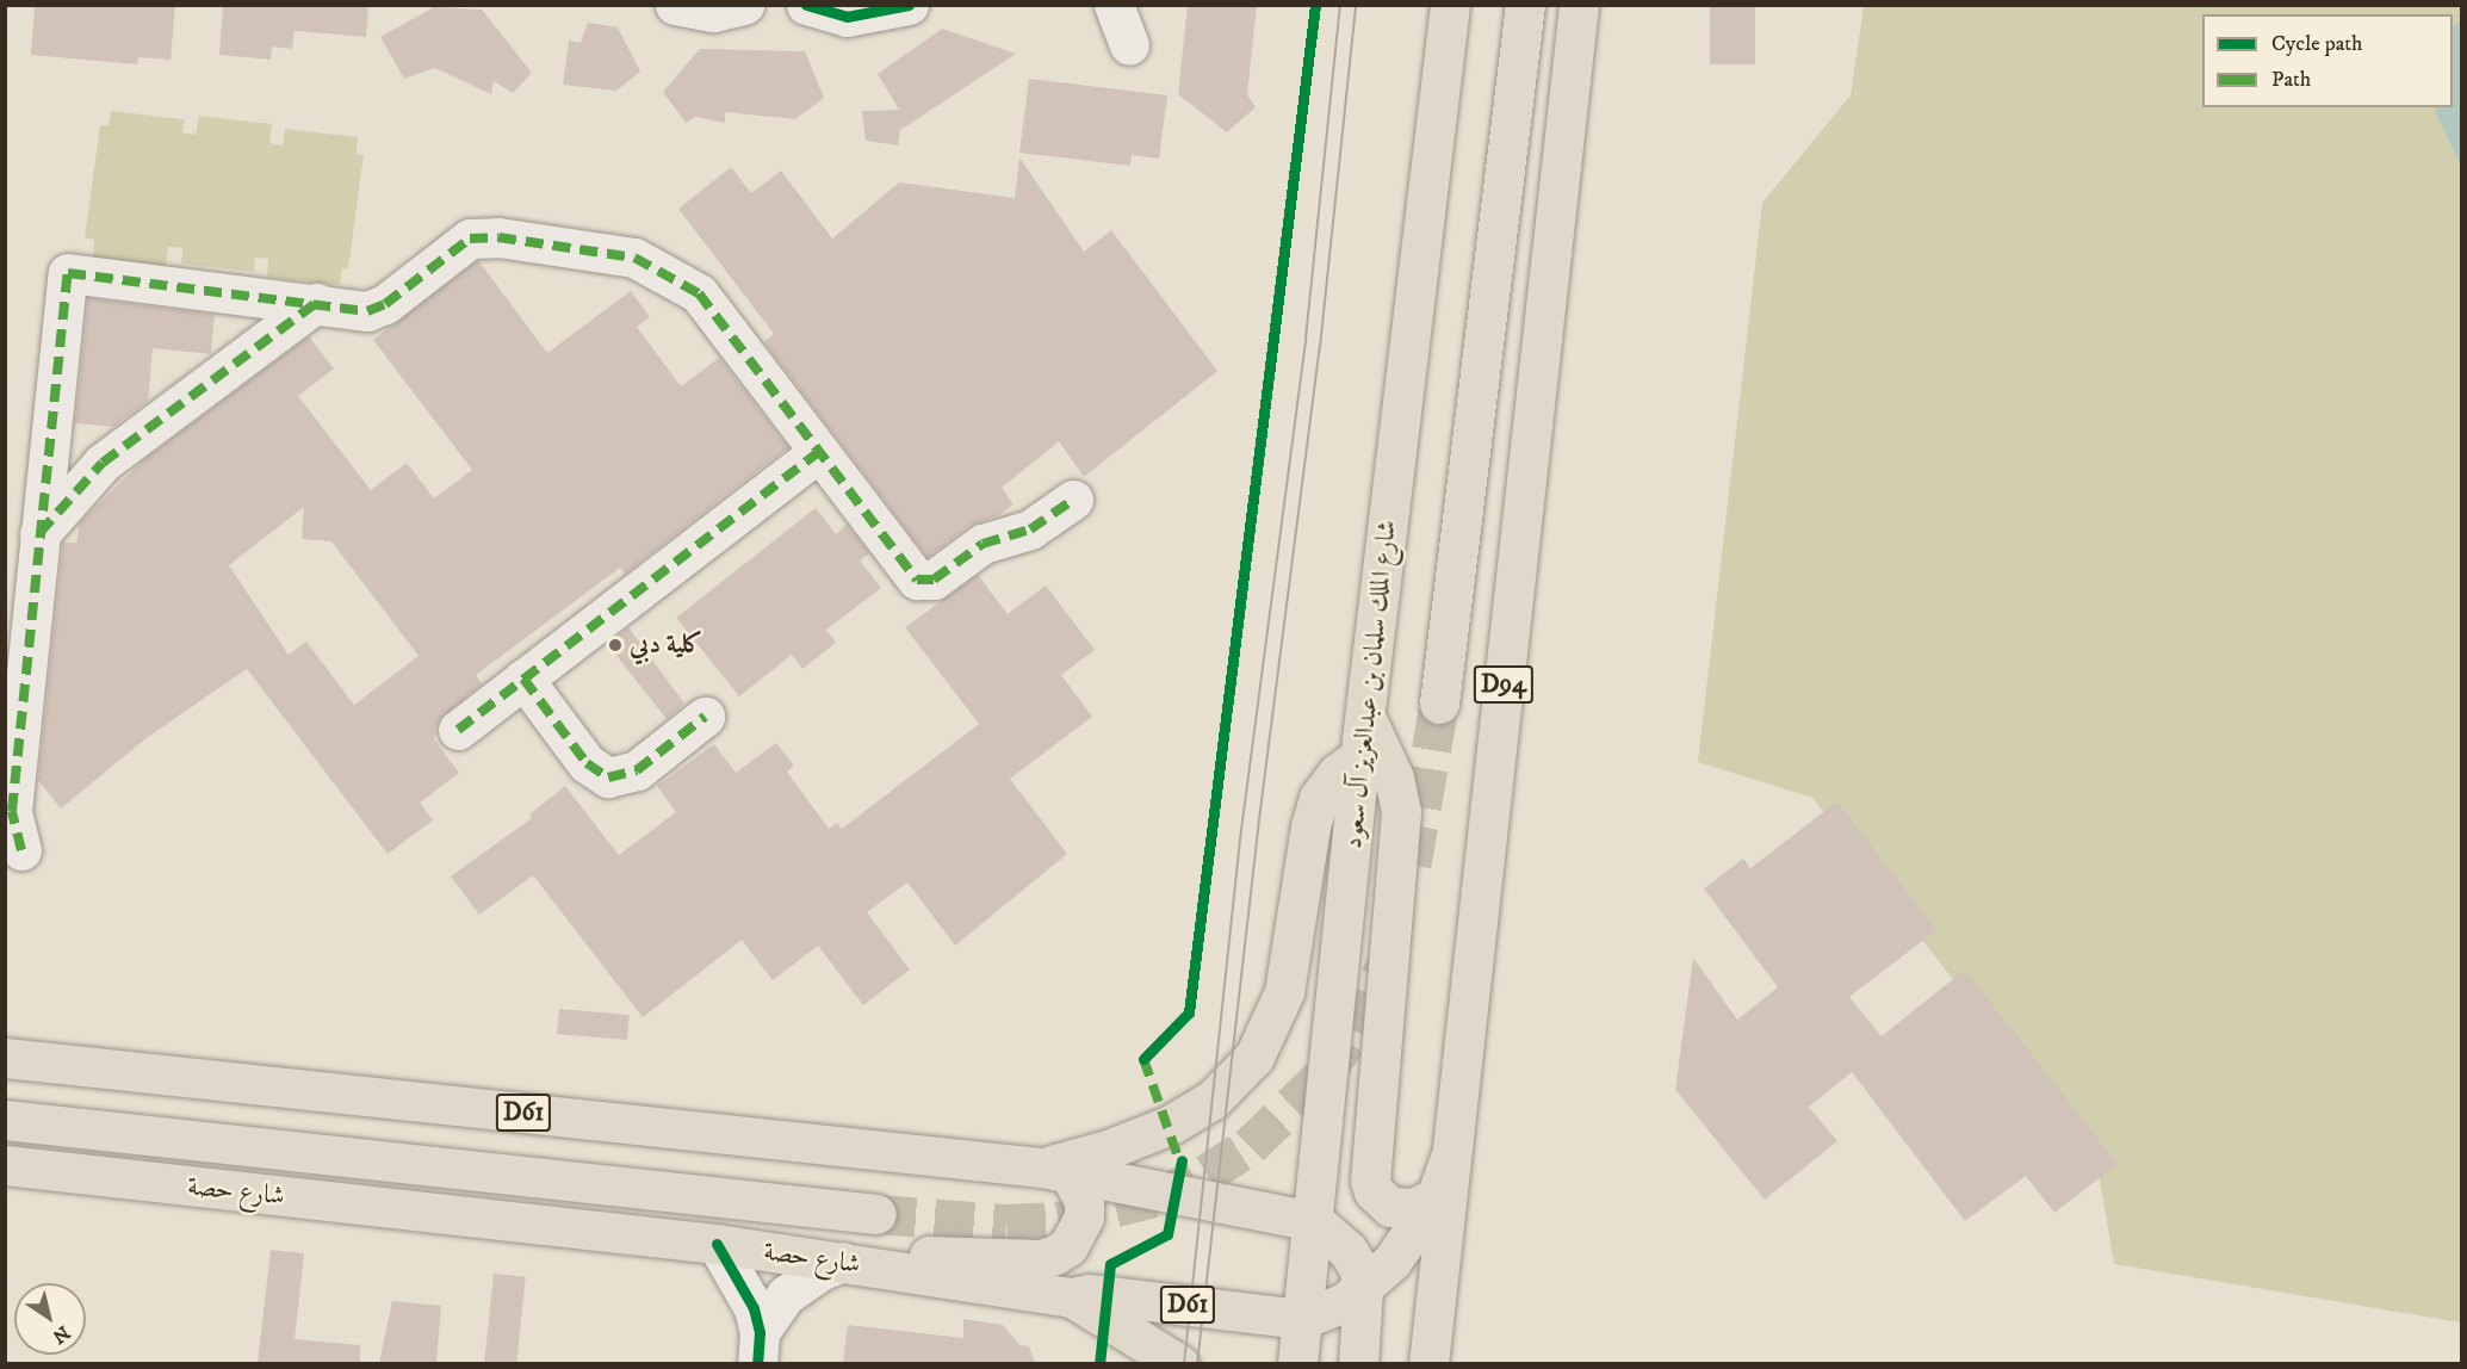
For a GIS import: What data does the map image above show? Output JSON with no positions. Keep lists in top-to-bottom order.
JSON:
{
  "streets": {
    "main road": [
      "شارع الملك سلمان بن عبدالعزيز آل سعود",
      "D94",
      "D61",
      "شارع حصة"
    ]
  },
  "crossings": [
    ["شارع الملك سلمان بن عبدالعزيز آل سعود", "شارع حصة"],
    ["D94", "شارع حصة"]
  ],
  "places": ["كلية دبي"],
  "legend": ["Cycle path", "Path"],
  "north": "bottom right"
}
